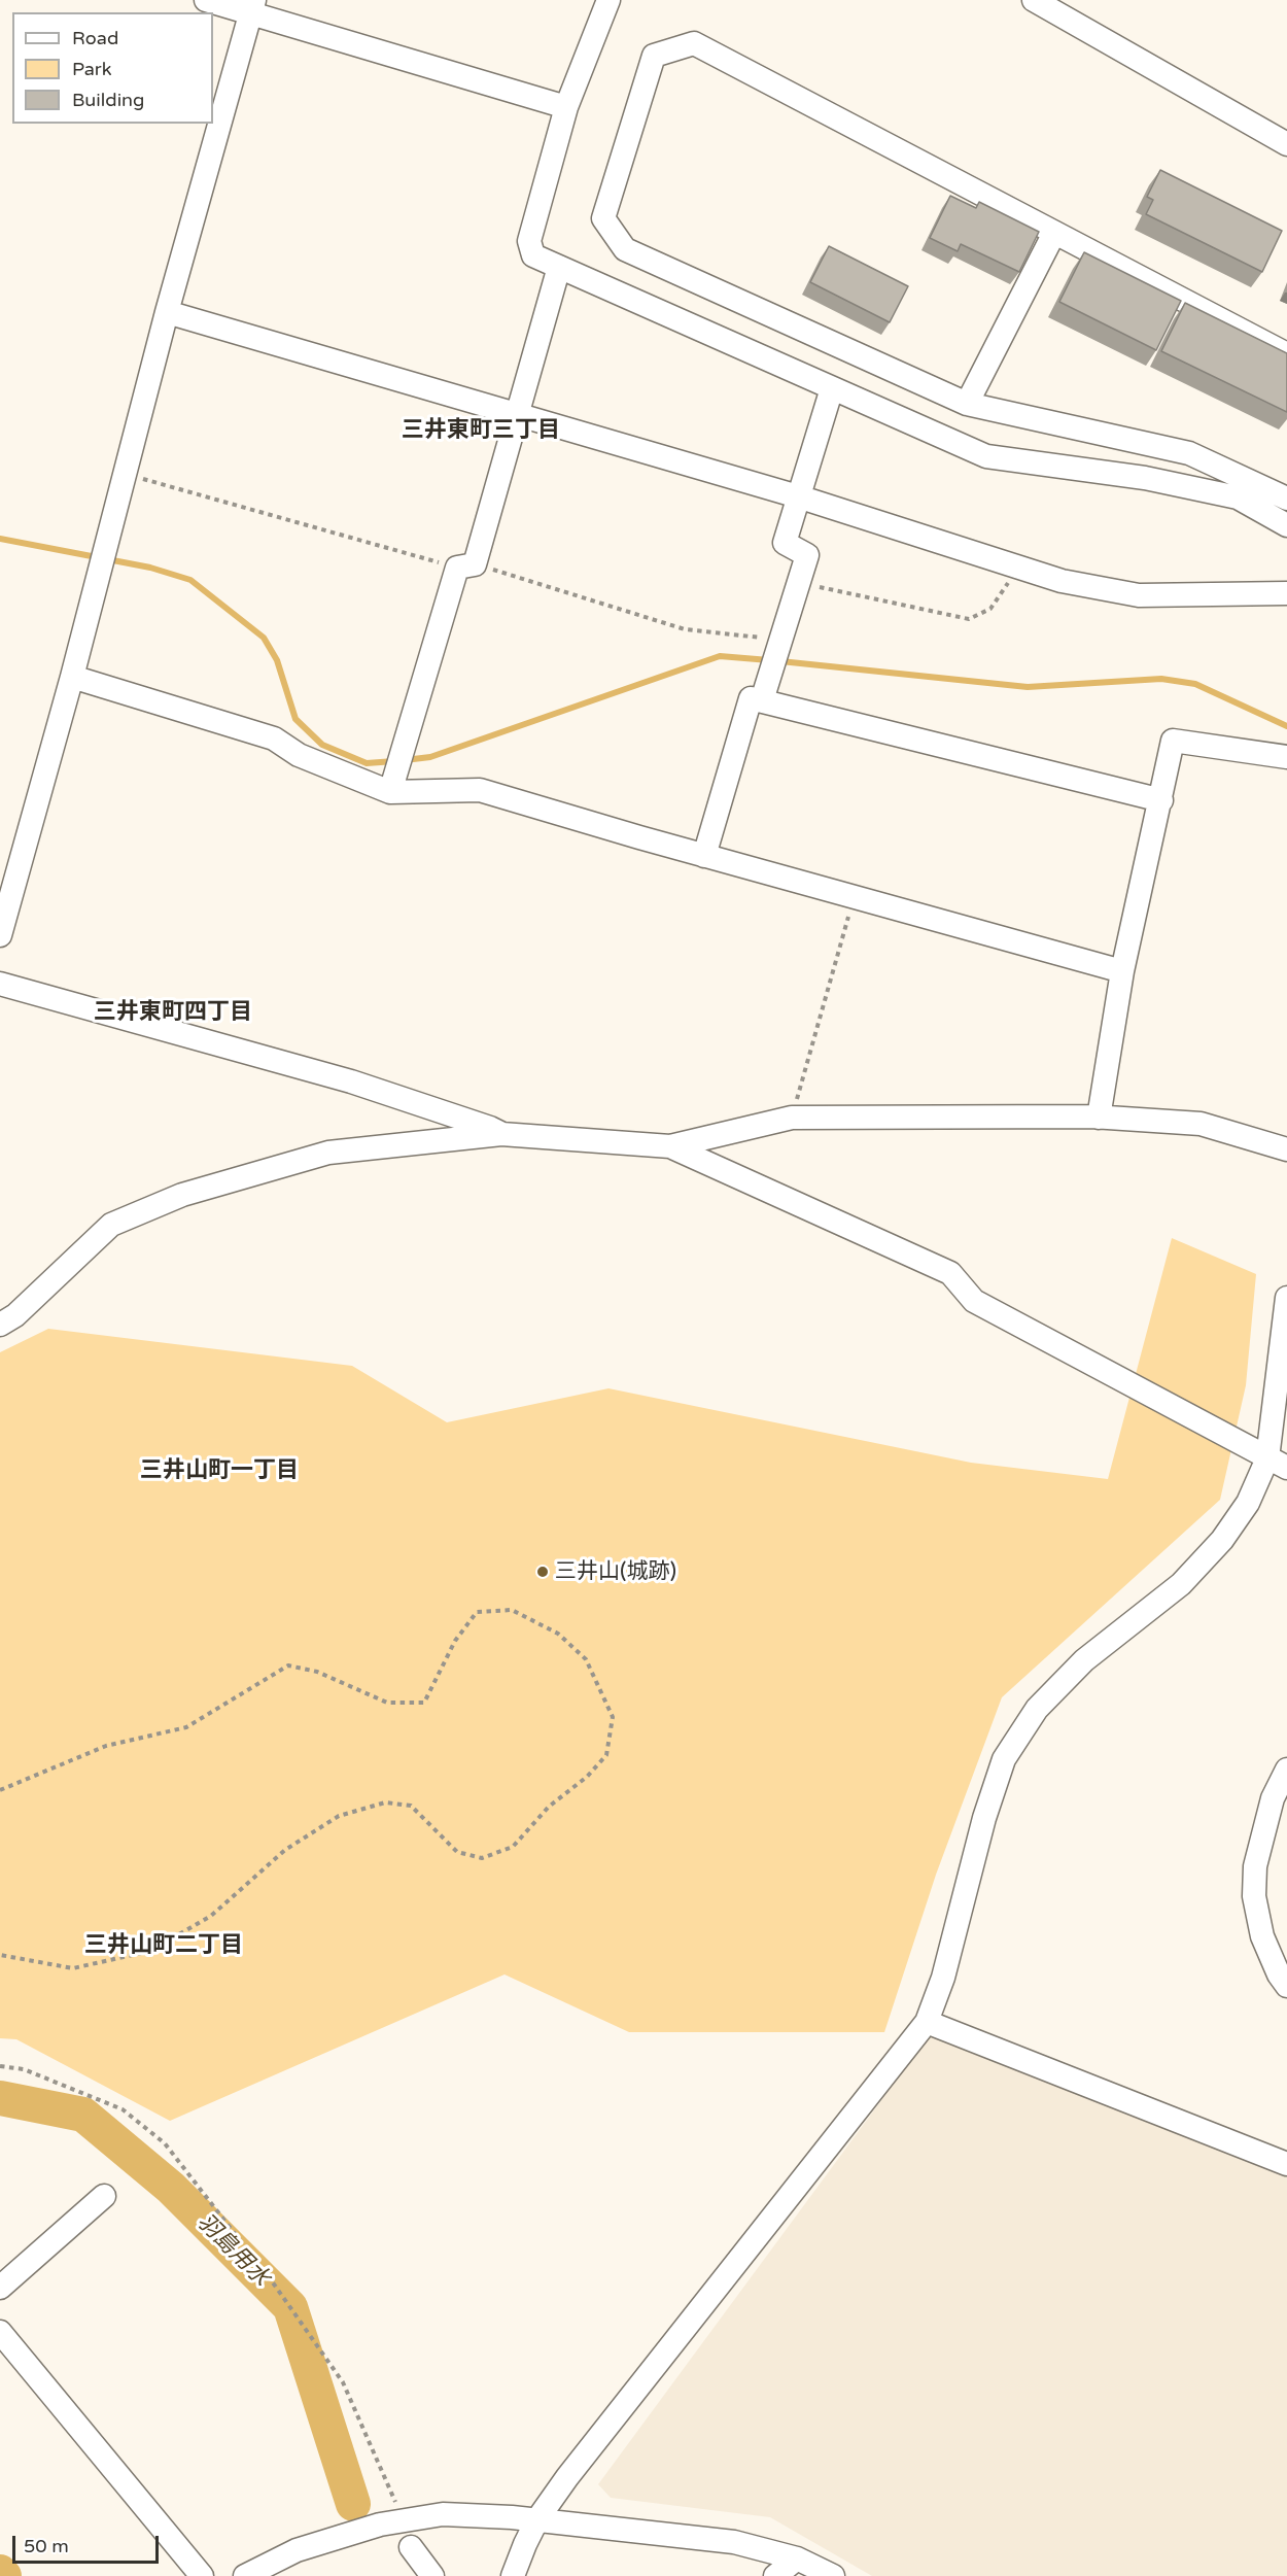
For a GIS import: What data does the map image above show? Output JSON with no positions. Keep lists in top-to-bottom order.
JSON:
{
  "districts": [
    "三井東町三丁目",
    "三井東町四丁目",
    "三井山町一丁目",
    "三井山町二丁目"
  ],
  "water": ["羽島用水"],
  "places": ["三井山(城跡)"],
  "legend": ["Road", "Park", "Building"],
  "scale_bar": "50 m"
}
